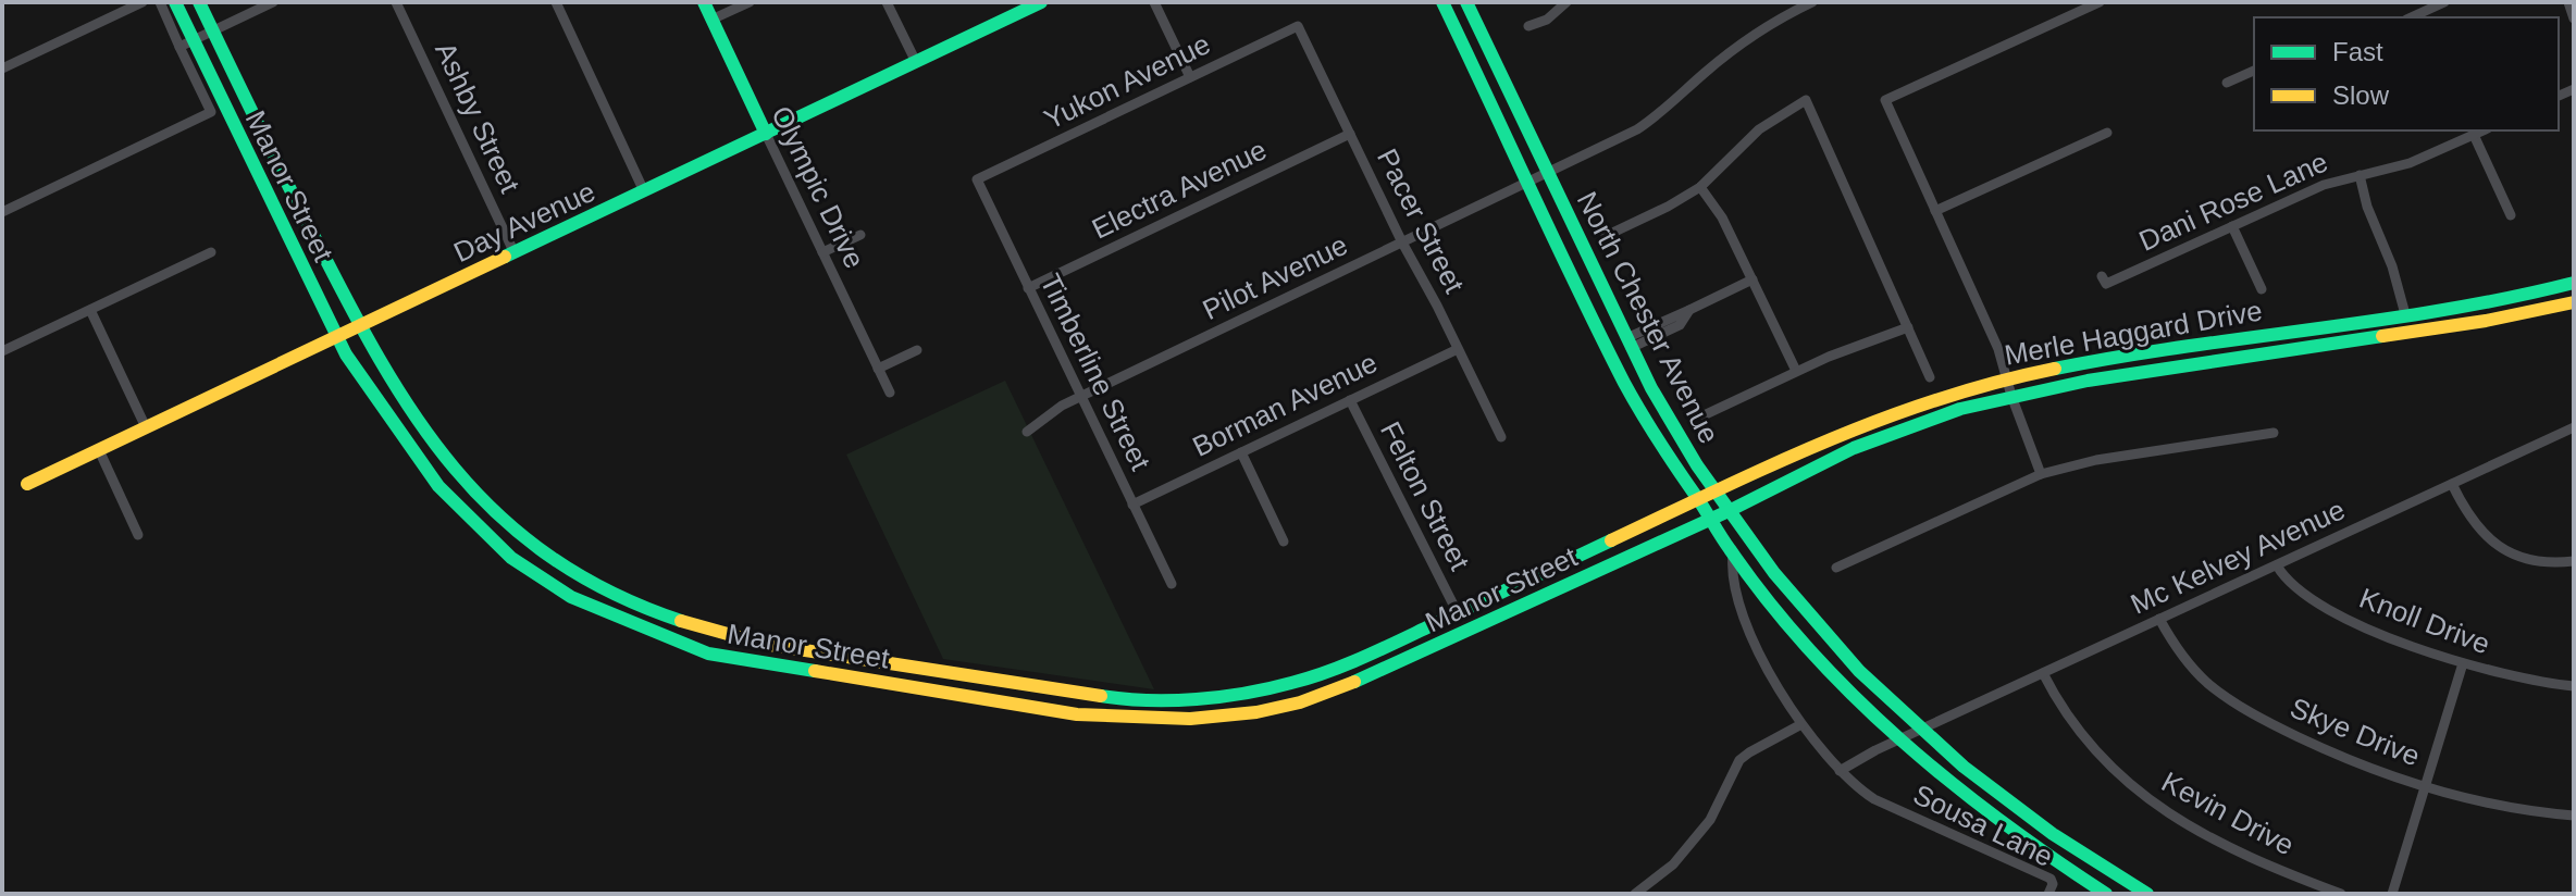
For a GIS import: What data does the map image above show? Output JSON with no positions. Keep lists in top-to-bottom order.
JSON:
{
  "streets": {
    "main road": [
      "Manor Street",
      "Olympic Drive",
      "Day Avenue",
      "North Chester Avenue",
      "Merle Haggard Drive"
    ],
    "street": [
      "Yukon Avenue",
      "Ashby Street",
      "Electra Avenue",
      "Dani Rose Lane",
      "Pacer Street",
      "Pilot Avenue",
      "Timberline Street",
      "Borman Avenue",
      "Felton Street",
      "Mc Kelvey Avenue",
      "Knoll Drive",
      "Skye Drive",
      "Kevin Drive",
      "Sousa Lane"
    ]
  },
  "crossings": [
    ["Yukon Avenue", "Pacer Street"],
    ["Yukon Avenue", "Timberline Street"],
    ["Ashby Street", "Day Avenue"],
    ["Manor Street", "Day Avenue"],
    ["Manor Street", "North Chester Avenue"],
    ["Manor Street", "Merle Haggard Drive"],
    ["Manor Street", "Felton Street"],
    ["Olympic Drive", "Day Avenue"],
    ["Electra Avenue", "Pacer Street"],
    ["Electra Avenue", "Timberline Street"],
    ["Pacer Street", "Pilot Avenue"],
    ["Pacer Street", "Borman Avenue"],
    ["Pilot Avenue", "North Chester Avenue"],
    ["Pilot Avenue", "Timberline Street"],
    ["North Chester Avenue", "Merle Haggard Drive"],
    ["North Chester Avenue", "Mc Kelvey Avenue"],
    ["Timberline Street", "Borman Avenue"],
    ["Borman Avenue", "Felton Street"],
    ["Mc Kelvey Avenue", "Knoll Drive"],
    ["Mc Kelvey Avenue", "Skye Drive"],
    ["Mc Kelvey Avenue", "Kevin Drive"],
    ["Mc Kelvey Avenue", "Sousa Lane"]
  ],
  "legend": ["Fast", "Slow"]
}
